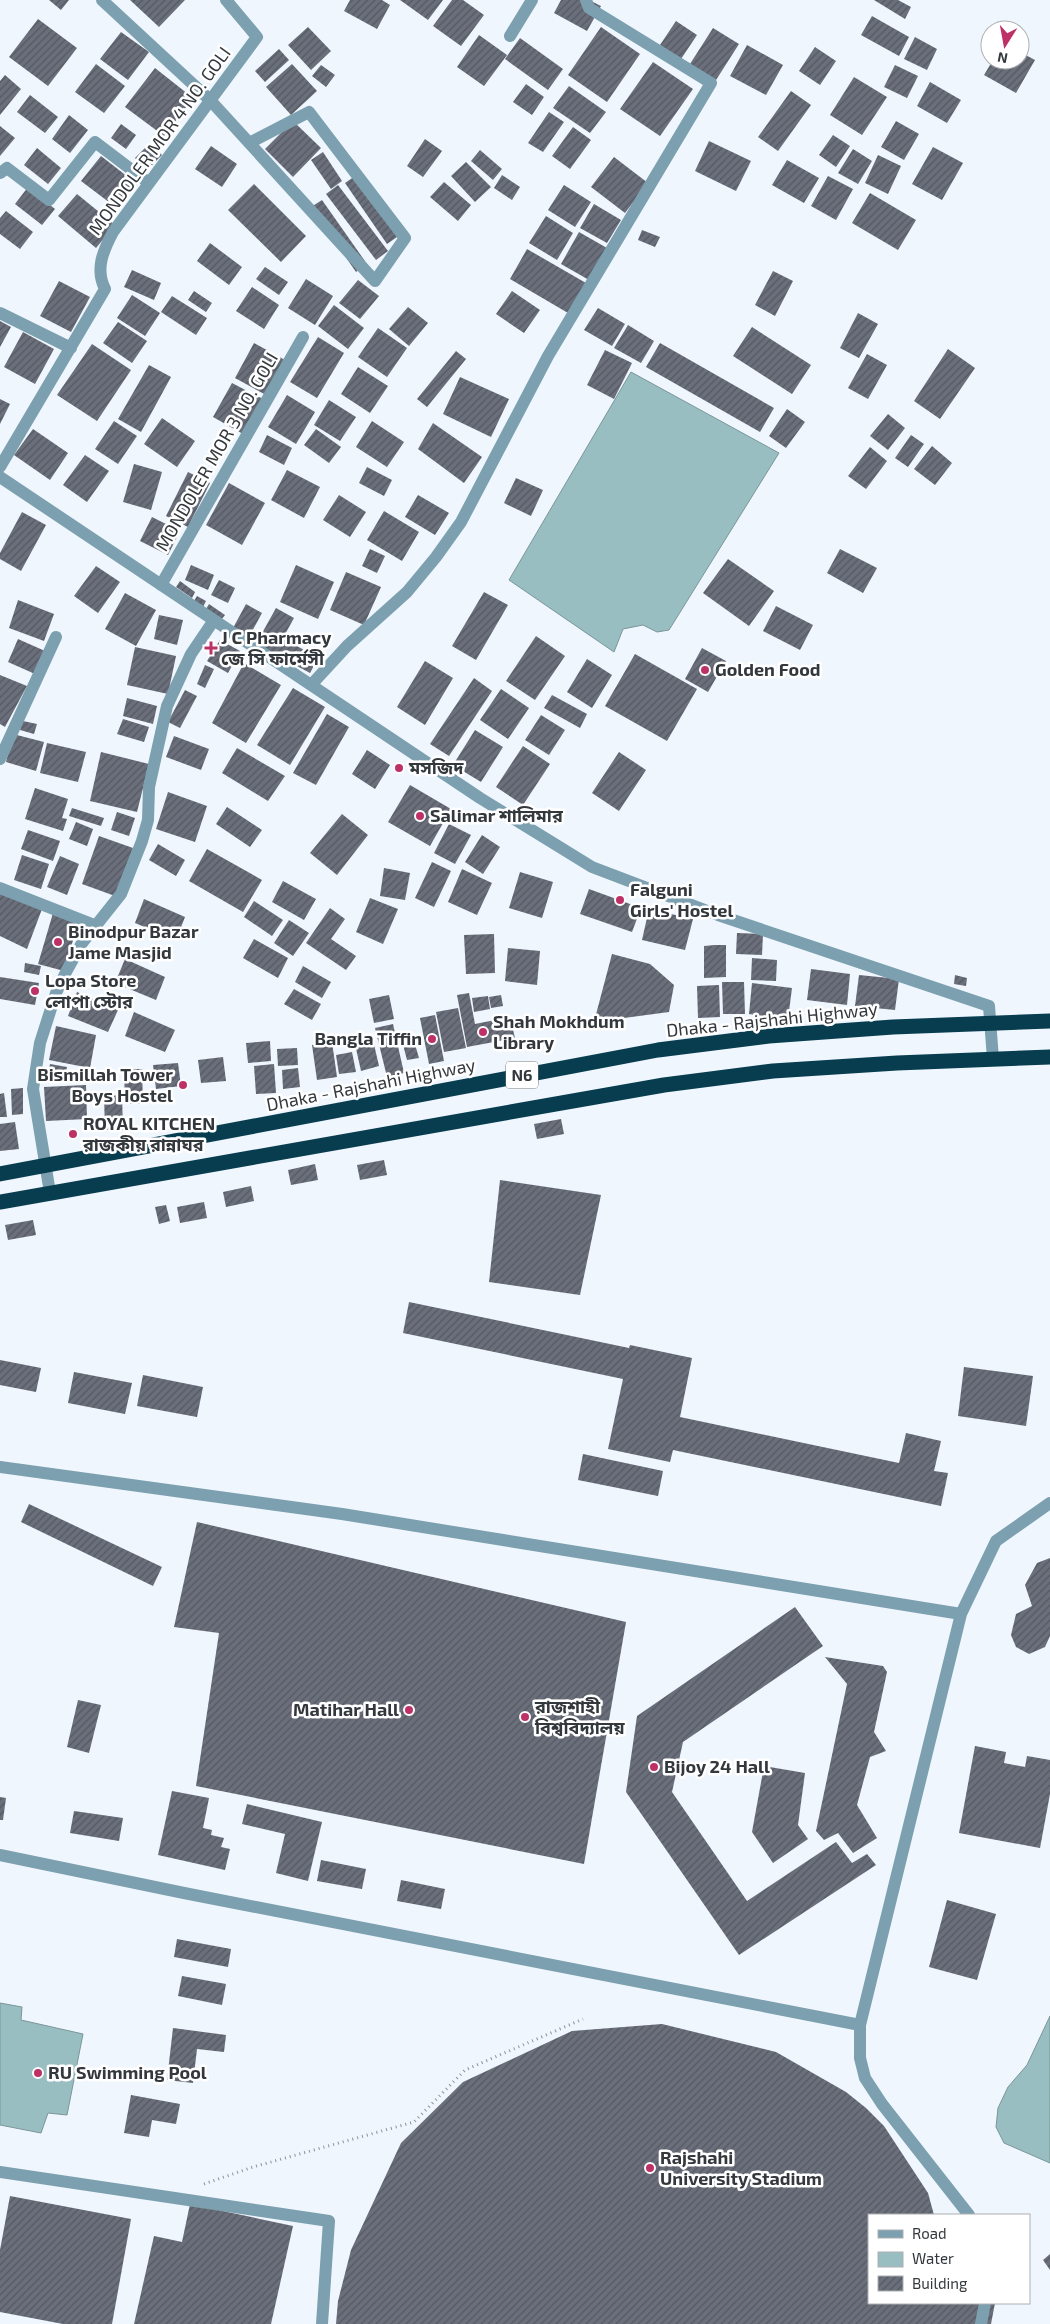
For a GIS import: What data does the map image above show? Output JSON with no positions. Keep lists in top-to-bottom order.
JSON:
{
  "streets": {
    "highway": ["Dhaka - Rajshahi Highway", "N6"],
    "street": ["MONDOLER MOR 4 NO. GOLI", "MONDOLER MOR 3 NO. GOLI"]
  },
  "places": {
    "health": ["J C Pharmacy জে সি ফার্মেসী"],
    "other": [
      "Golden Food",
      "মসজিদ",
      "Salimar শালিমার",
      "Falguni Girls' Hostel",
      "Binodpur Bazar Jame Masjid",
      "Lopa Store লোপা স্টোর",
      "Shah Mokhdum Library",
      "Bangla Tiffin",
      "Bismillah Tower Boys Hostel",
      "ROYAL KITCHEN রাজকীয় রান্নাঘর",
      "Matihar Hall",
      "রাজশাহী বিশ্ববিদ্যালয়",
      "Bijoy 24 Hall",
      "RU Swimming Pool",
      "Rajshahi University Stadium"
    ]
  },
  "legend": ["Road", "Water", "Building"],
  "north": "bottom"
}
